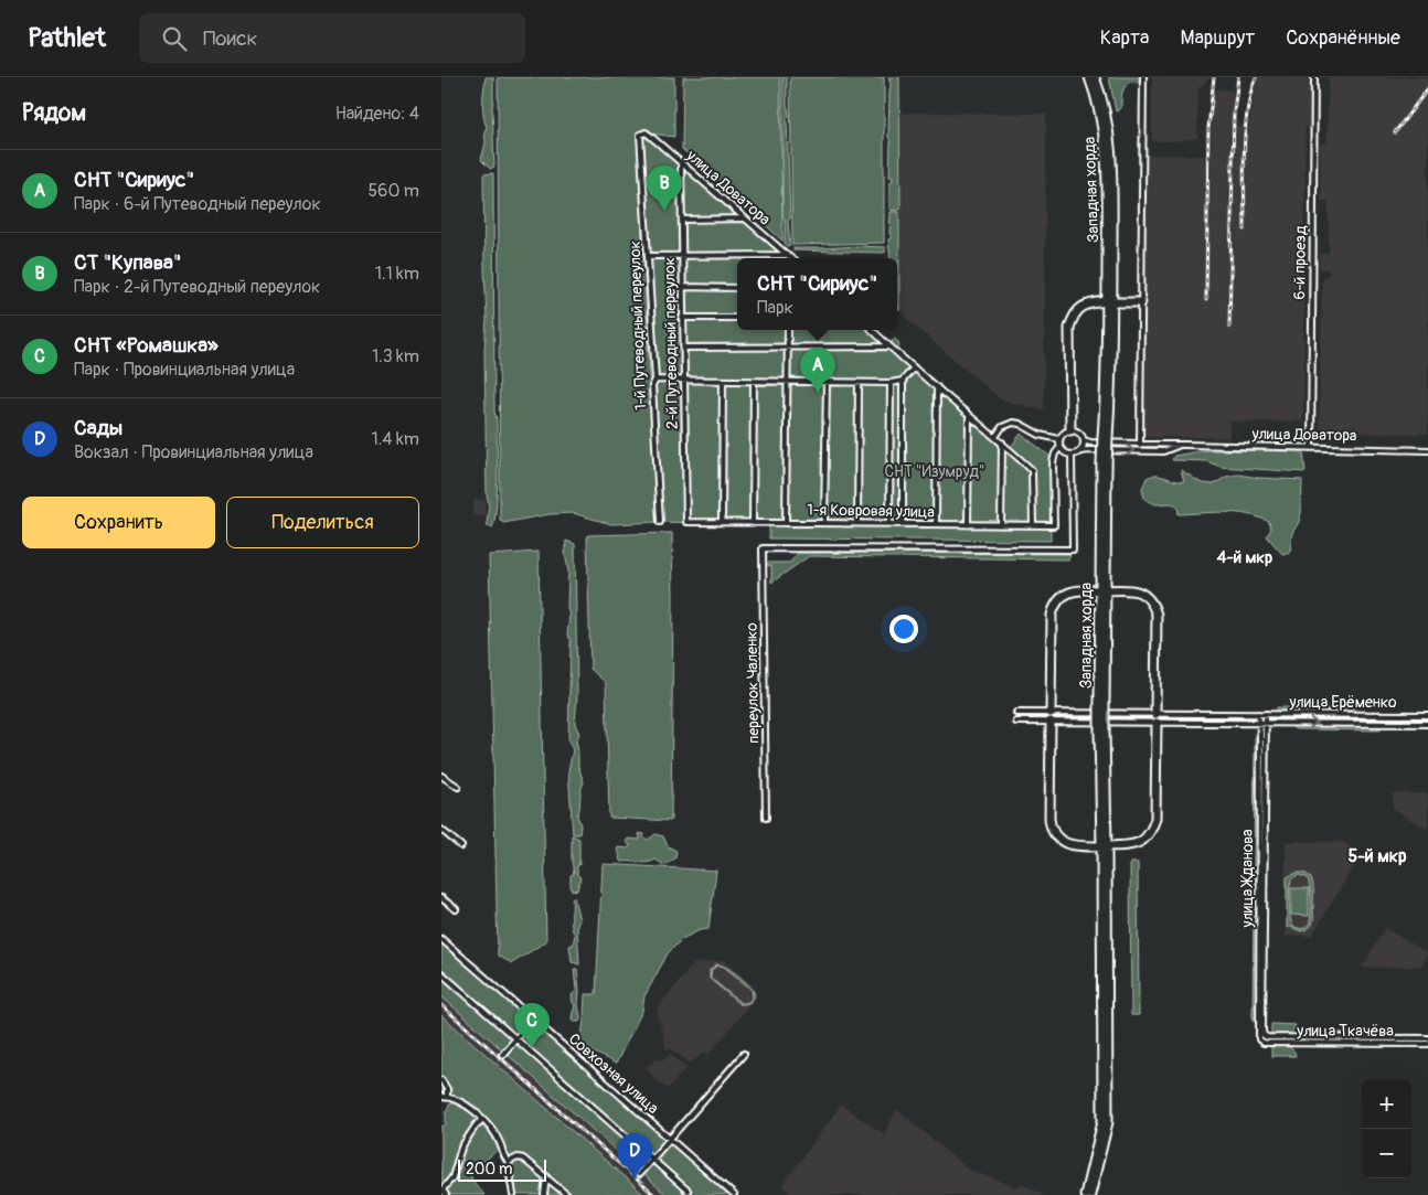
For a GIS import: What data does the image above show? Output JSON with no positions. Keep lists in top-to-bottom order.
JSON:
{
  "streets": {
    "highway": ["Западная хорда"],
    "street": [
      "улица Доватора",
      "6-й проезд",
      "1-й Путеводный переулок",
      "2-й Путеводный переулок",
      "1-я Ковровая улица",
      "переулок Чаленко",
      "улица Ерёменко",
      "улица Жданова",
      "улица Ткачёва",
      "Совхозная улица"
    ]
  },
  "crossings": [
    ["улица Доватора", "6-й проезд"],
    ["улица Доватора", "1-й Путеводный переулок"],
    ["улица Доватора", "2-й Путеводный переулок"],
    ["улица Доватора", "1-я Ковровая улица"],
    ["улица Доватора", "переулок Чаленко"],
    ["2-й Путеводный переулок", "1-я Ковровая улица"],
    ["1-я Ковровая улица", "переулок Чаленко"],
    ["улица Ерёменко", "улица Жданова"],
    ["улица Жданова", "улица Ткачёва"]
  ],
  "districts": ["4-й мкр", "5-й мкр"],
  "parks": ["СНТ \"Изумруд\""],
  "scale_bar": "200 m",
  "page": {
    "header": "Pathlet",
    "search": "Поиск",
    "nav": ["Карта", "Маршрут", "Сохранённые"],
    "heading": ["Рядом", "Найдено: 4"],
    "list": [
      {
        "mark": "A",
        "name": "СНТ \"Сириус\"",
        "note": "Парк · 6-й Путеводный переулок",
        "value": "560 m"
      },
      {
        "mark": "B",
        "name": "СТ \"Купава\"",
        "note": "Парк · 2-й Путеводный переулок",
        "value": "1.1 km"
      },
      {
        "mark": "C",
        "name": "СНТ «Ромашка»",
        "note": "Парк · Провинциальная улица",
        "value": "1.3 km"
      },
      {
        "mark": "D",
        "name": "Сады",
        "note": "Вокзал · Провинциальная улица",
        "value": "1.4 km"
      }
    ],
    "pins": [
      "B",
      "A",
      "C",
      "D"
    ],
    "popup": ["СНТ \"Сириус\"", "Парк"],
    "buttons": ["Сохранить", "Поделиться"],
    "map_buttons": ["+", "−"],
    "scale": "200 m"
  }
}
